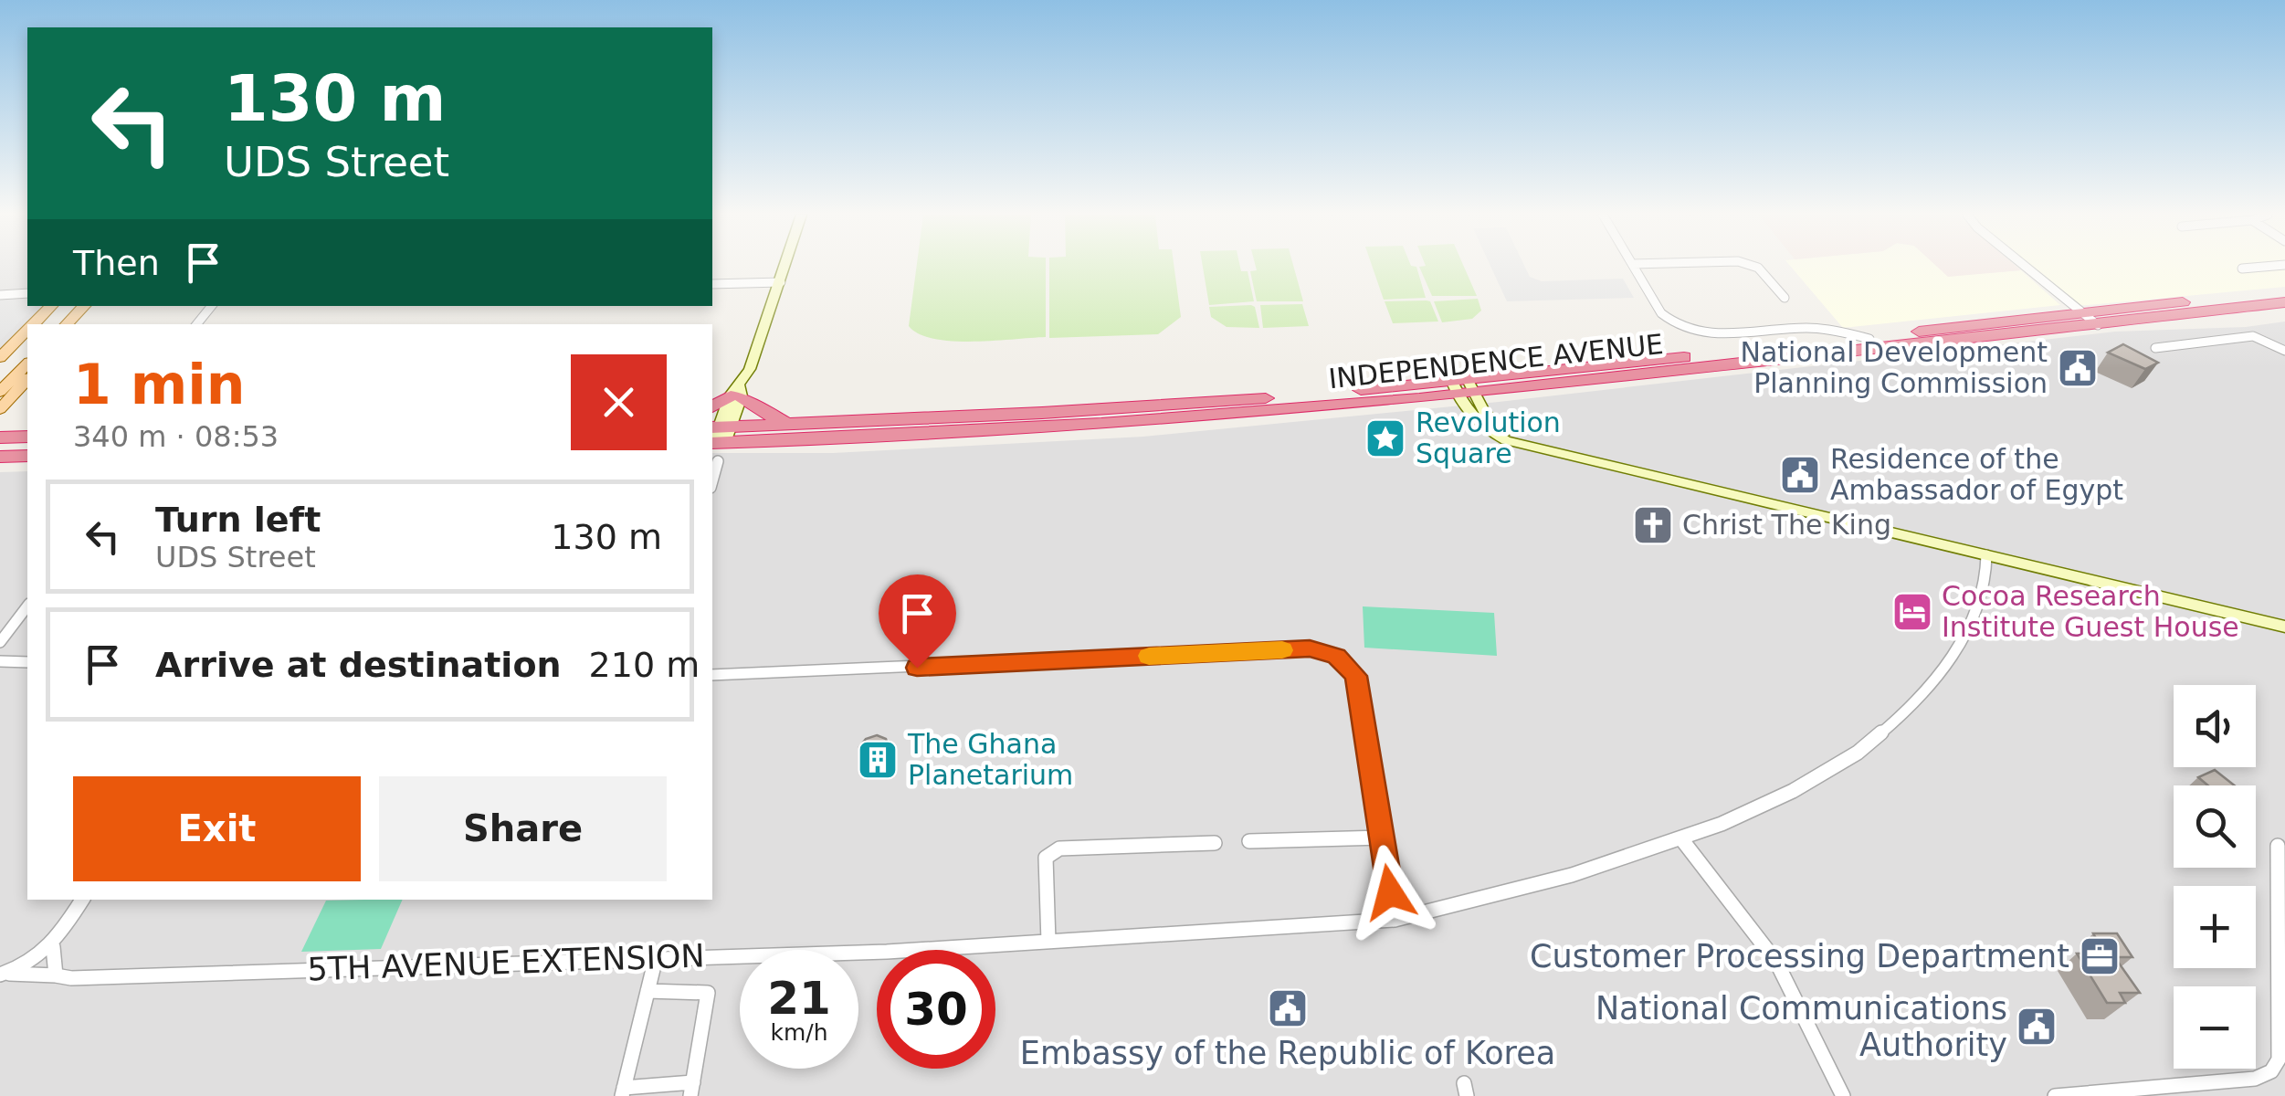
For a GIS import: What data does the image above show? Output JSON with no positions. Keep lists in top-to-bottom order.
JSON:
{
  "streets": {
    "highway": ["INDEPENDENCE AVENUE"],
    "street": ["5TH AVENUE EXTENSION"]
  },
  "places": {
    "public building": [
      "National Development Planning Commission",
      "Residence of the Ambassador of Egypt",
      "Embassy of the Republic of Korea",
      "National Communications Authority"
    ],
    "place": ["Revolution Square"],
    "church": ["Christ The King"],
    "hotel": ["Cocoa Research Institute Guest House"],
    "building": ["The Ghana Planetarium"],
    "office": ["Customer Processing Department"]
  },
  "page": {
    "turn": ["130 m", "UDS Street"],
    "then": "Then",
    "heading": ["1 min", "340 m · 08:53"],
    "list": [
      {
        "name": "Turn left",
        "note": "UDS Street",
        "value": "130 m"
      },
      {
        "name": "Arrive at destination",
        "value": "210 m"
      }
    ],
    "map_buttons": ["+", "−"],
    "buttons": ["Exit", "Share"],
    "speed": "21 km/h",
    "limit": "30"
  }
}
